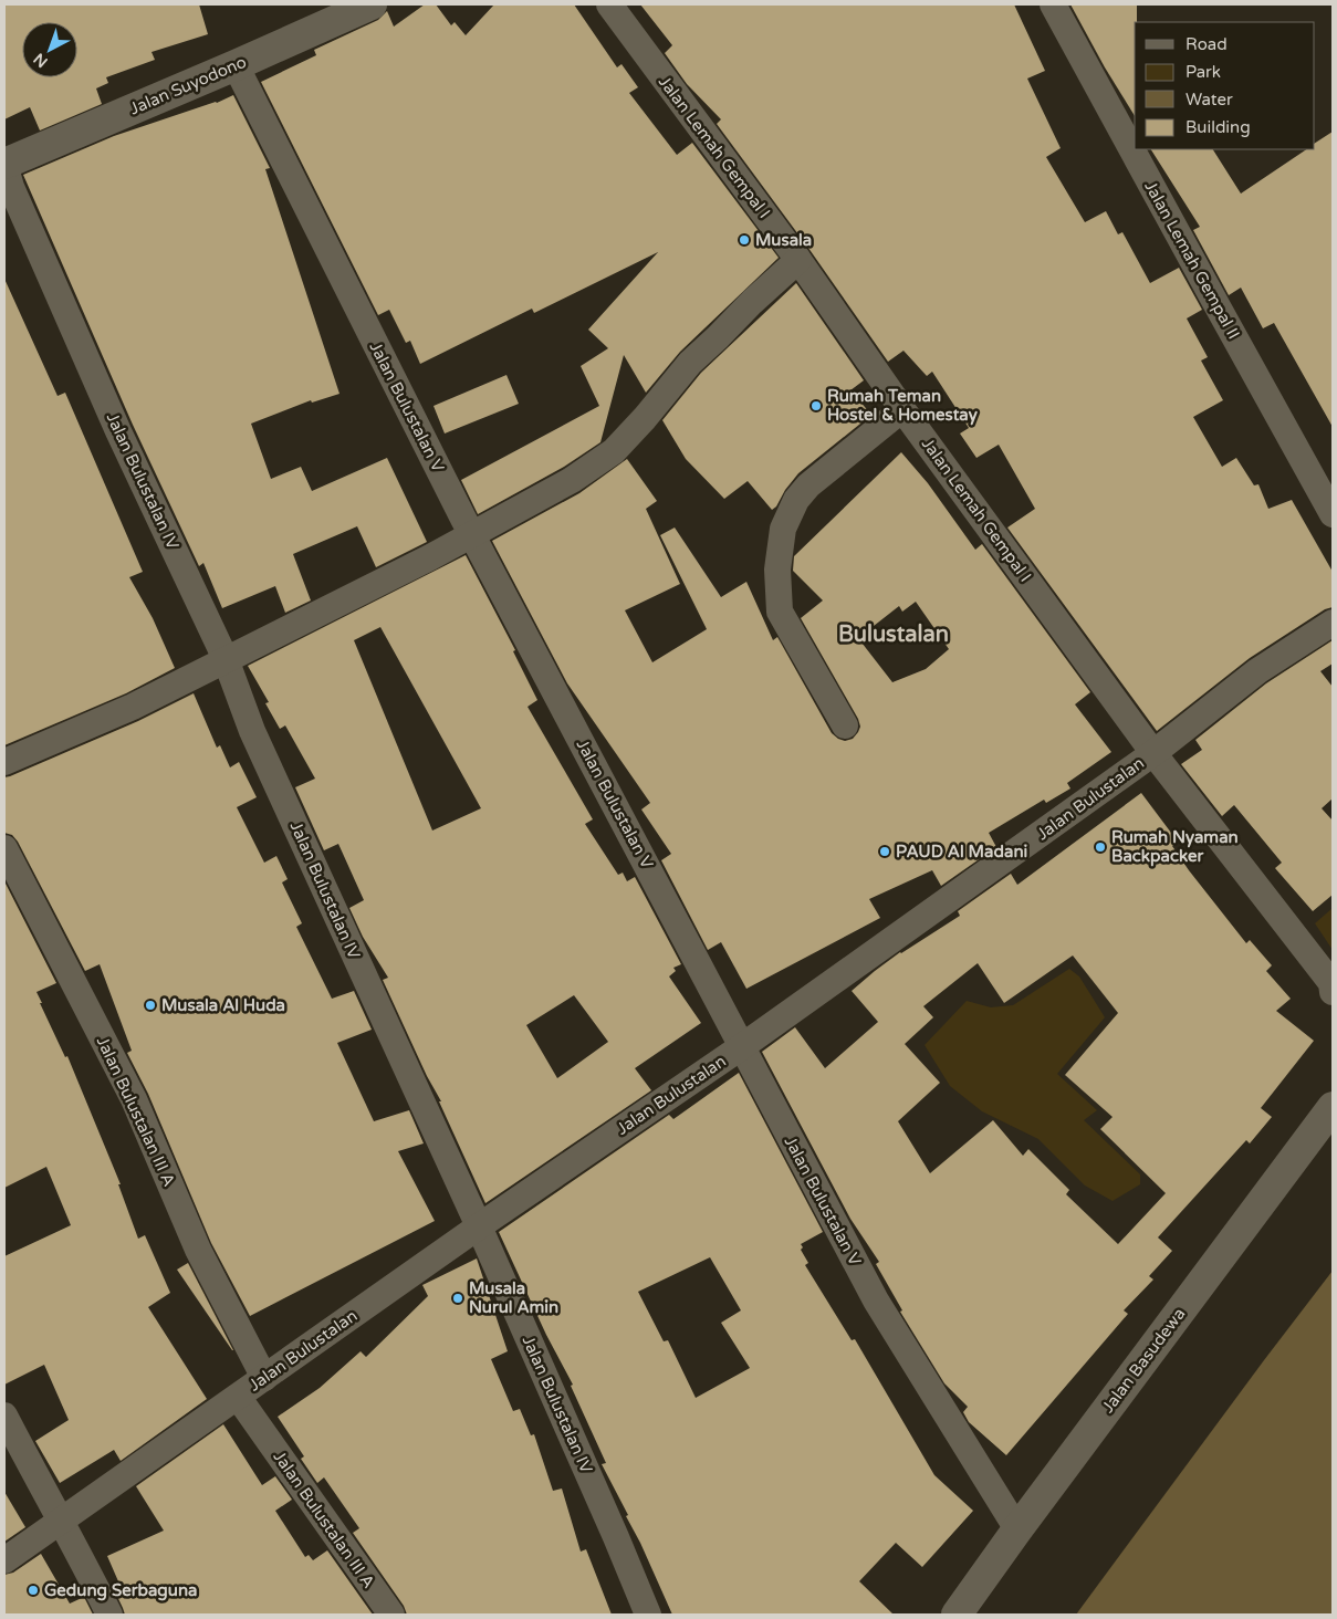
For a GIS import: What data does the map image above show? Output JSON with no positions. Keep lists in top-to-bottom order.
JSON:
{
  "streets": {
    "street": [
      "Jalan Suyodono",
      "Jalan Lemah Gempal I",
      "Jalan Lemah Gempal II",
      "Jalan Bulustalan V",
      "Jalan Bulustalan IV",
      "Jalan Bulustalan",
      "Jalan Bulustalan III A",
      "Jalan Basudewa"
    ]
  },
  "crossings": [
    ["Jalan Suyodono", "Jalan Bulustalan V"],
    ["Jalan Suyodono", "Jalan Bulustalan IV"],
    ["Jalan Lemah Gempal I", "Jalan Bulustalan"],
    ["Jalan Bulustalan V", "Jalan Bulustalan"],
    ["Jalan Bulustalan V", "Jalan Basudewa"],
    ["Jalan Bulustalan IV", "Jalan Bulustalan"],
    ["Jalan Bulustalan", "Jalan Bulustalan III A"]
  ],
  "districts": ["Bulustalan"],
  "places": [
    "Musala",
    "Rumah Teman Hostel & Homestay",
    "Rumah Nyaman Backpacker",
    "PAUD Al Madani",
    "Musala Al Huda",
    "Musala Nurul Amin",
    "Gedung Serbaguna"
  ],
  "legend": [
    "Road",
    "Park",
    "Water",
    "Building"
  ],
  "north": "bottom left"
}
